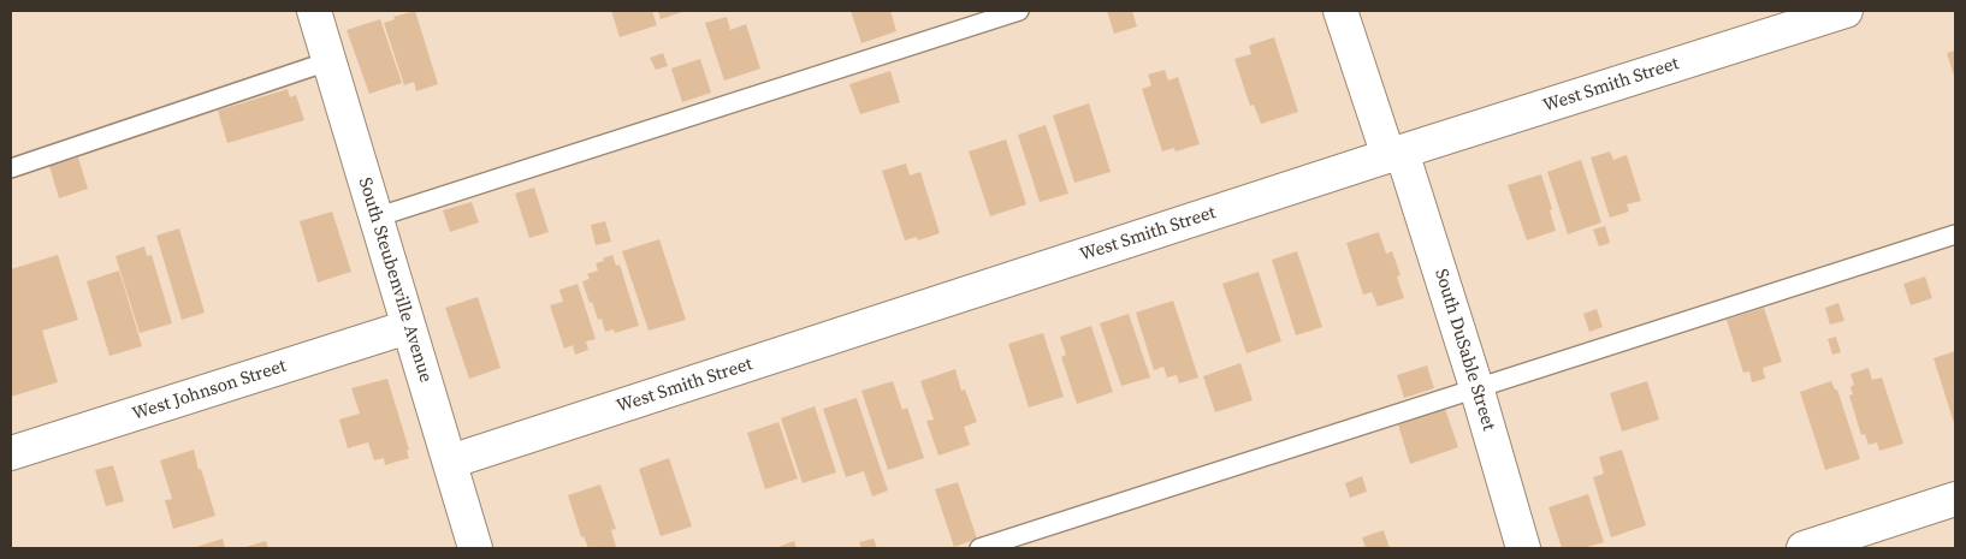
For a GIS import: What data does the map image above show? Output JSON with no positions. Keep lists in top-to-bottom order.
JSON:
{
  "streets": {
    "street": [
      "West Smith Street",
      "South Steubenville Avenue",
      "South DuSable Street",
      "West Johnson Street"
    ]
  },
  "crossings": [
    ["West Smith Street", "South Steubenville Avenue"],
    ["West Smith Street", "South DuSable Street"],
    ["South Steubenville Avenue", "West Johnson Street"]
  ]
}
